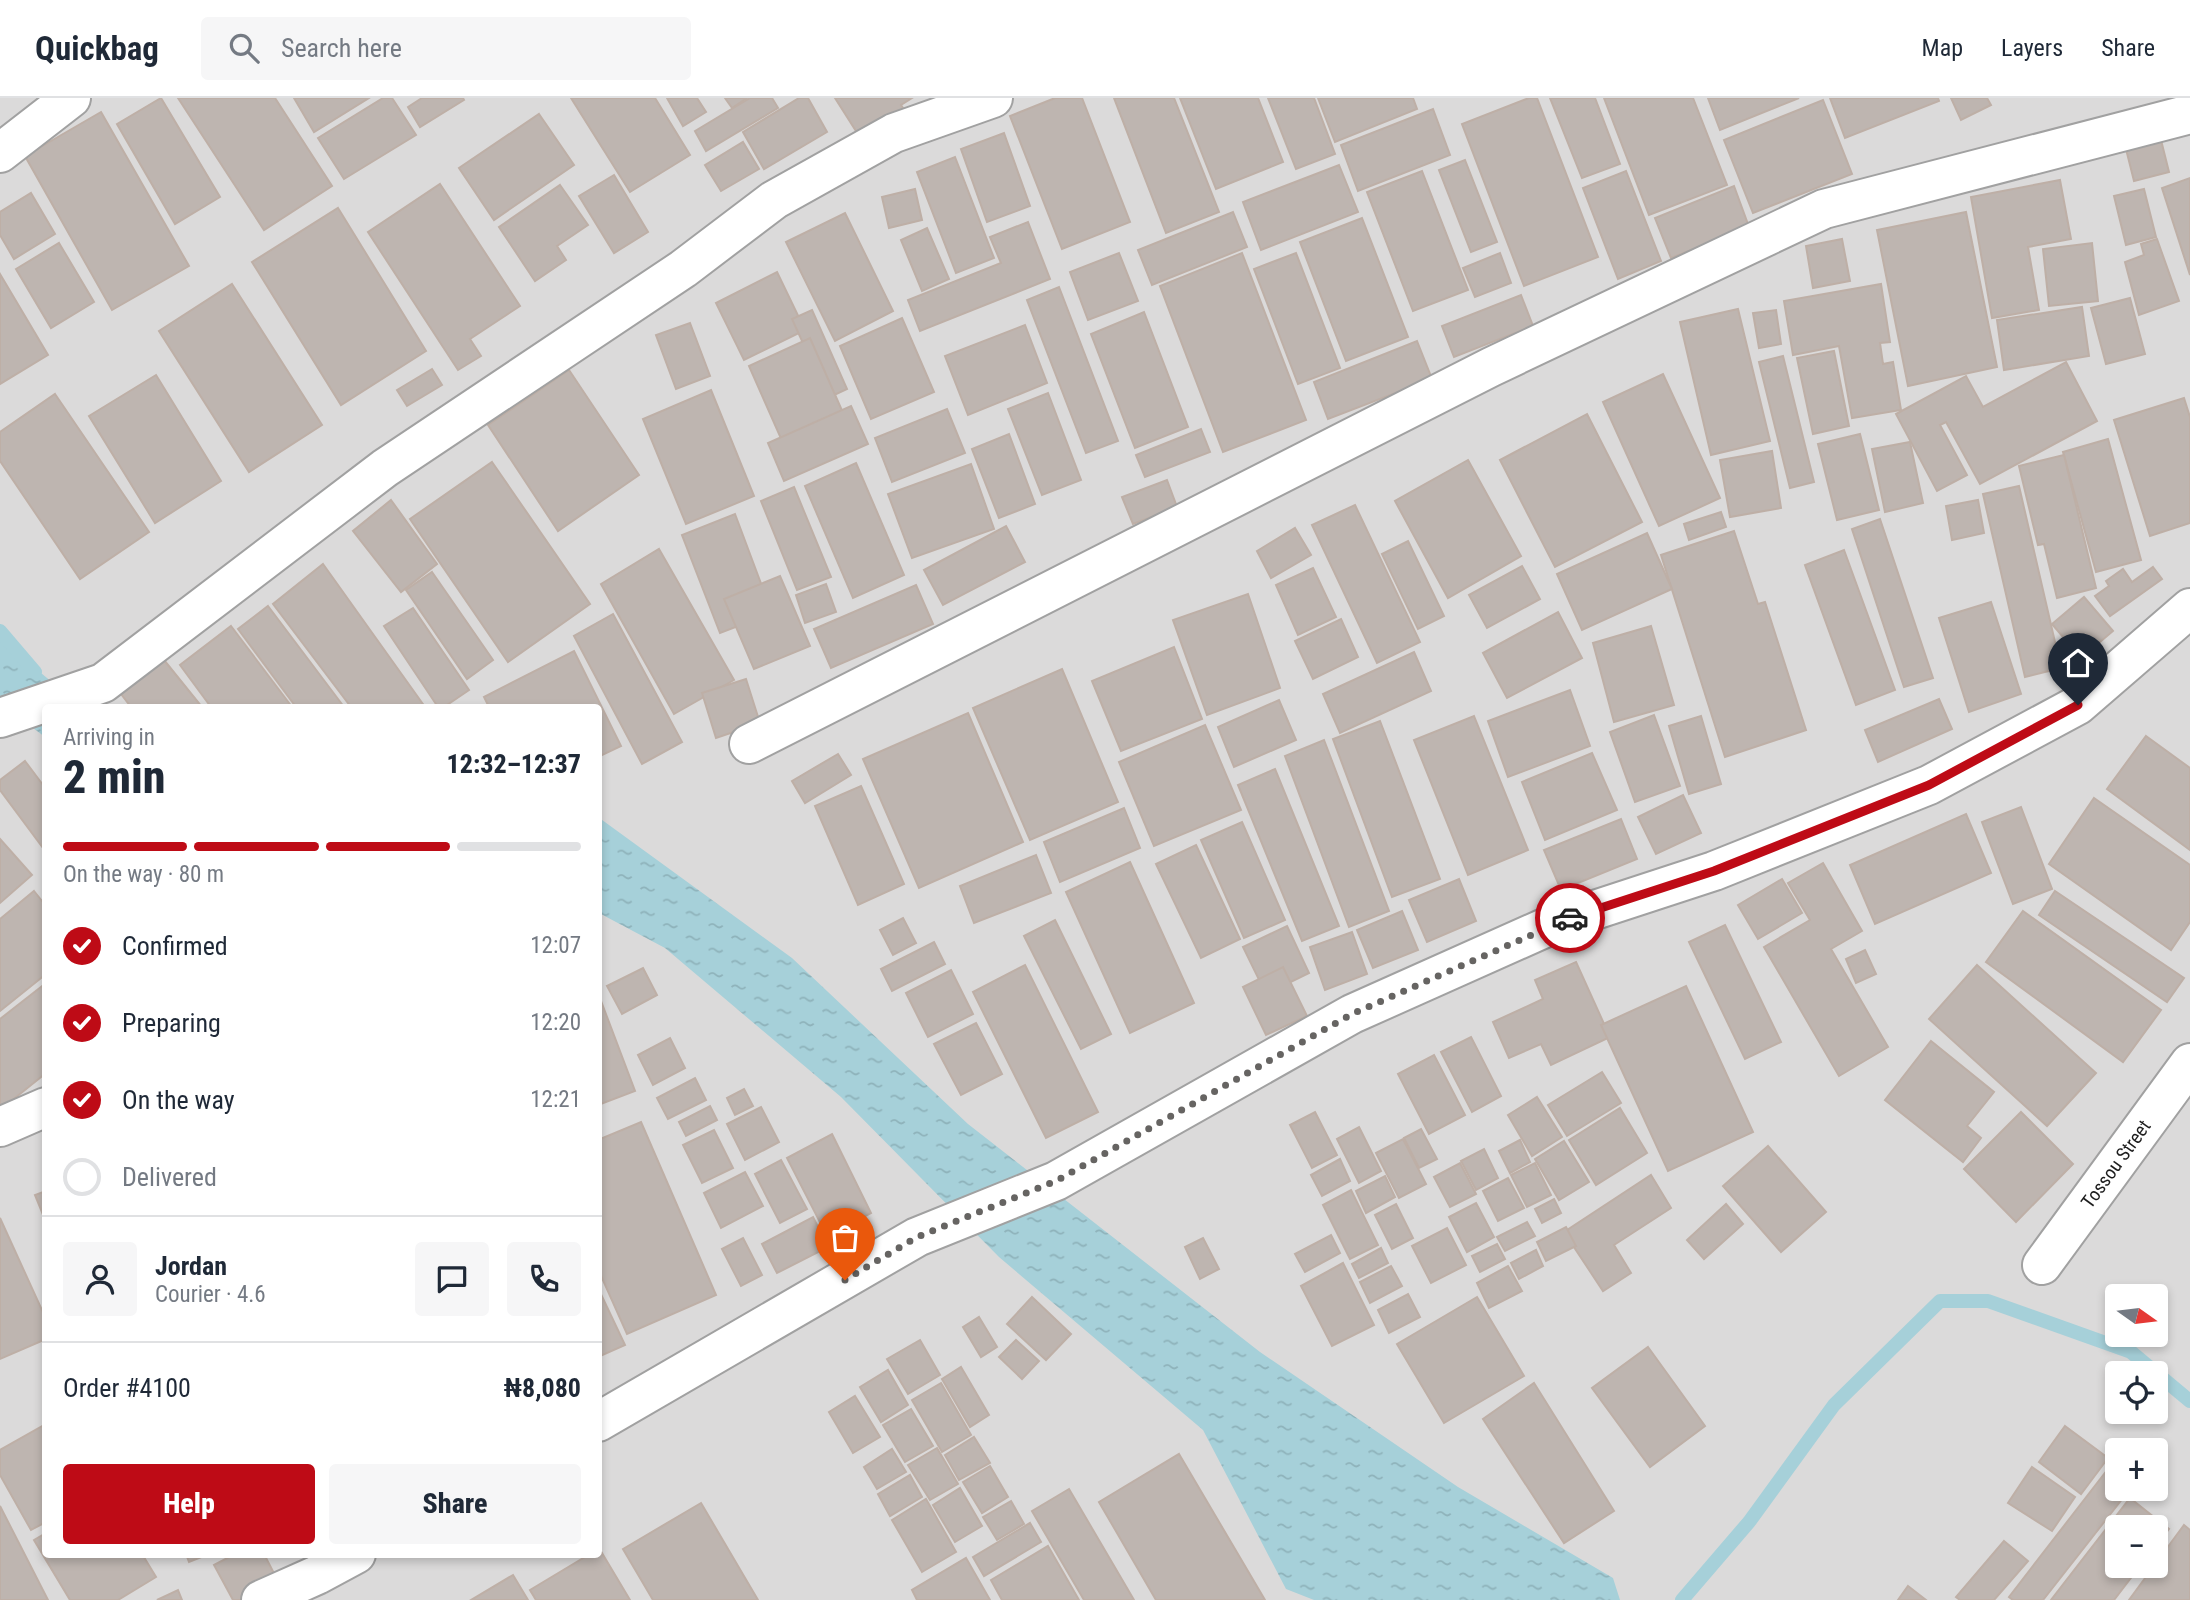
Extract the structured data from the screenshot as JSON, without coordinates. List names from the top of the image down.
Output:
{
  "streets": {
    "street": ["Tossou Street"]
  },
  "north": "right",
  "page": {
    "header": "Quickbag",
    "search": "Search here",
    "nav": ["Map", "Layers", "Share"],
    "heading": ["2 min", "Arriving in", "12:32–12:37"],
    "panel": [
      "Jordan",
      "Courier · 4.6",
      "Order #4100",
      "₦8,080"
    ],
    "bar": "On the way · 80 m",
    "list": [
      ["Confirmed", "12:07"],
      ["Preparing", "12:20"],
      ["On the way", "12:21"],
      "Delivered"
    ],
    "map_buttons": ["+", "−"],
    "buttons": ["Help", "Share"]
  }
}
